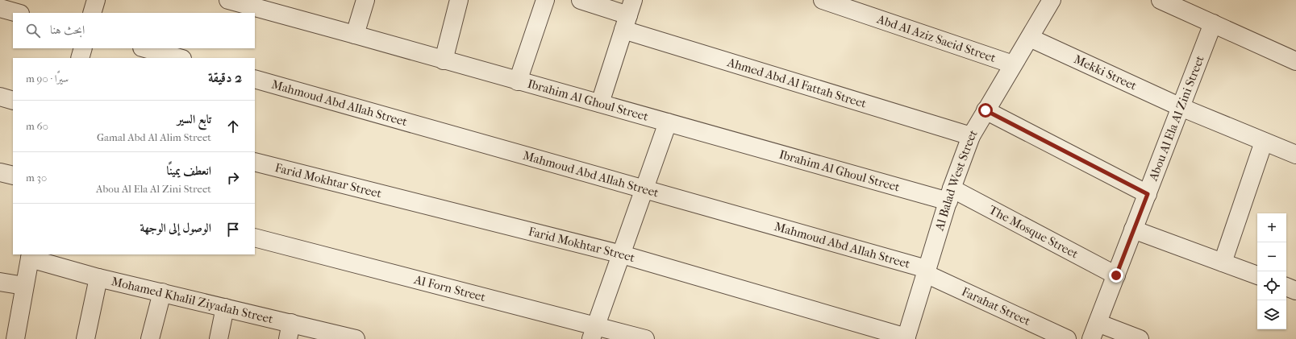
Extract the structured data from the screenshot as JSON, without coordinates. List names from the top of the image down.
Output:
{
  "streets": {
    "street": [
      "Abd Al Aziz Saeid Street",
      "Mekki Street",
      "Ahmed Abd Al Fattah Street",
      "Ibrahim Al Ghoul Street",
      "Mahmoud Abd Allah Street",
      "Abou Al Ela Al Zini Street",
      "Farid Mokhtar Street",
      "Al Balad West Street",
      "The Mosque Street",
      "Al Forn Street",
      "Mohamed Khalil Ziyadah Street",
      "Farahat Street"
    ]
  },
  "crossings": [
    ["Abd Al Aziz Saeid Street", "Al Balad West Street"],
    ["Mekki Street", "Abou Al Ela Al Zini Street"],
    ["Mekki Street", "Al Balad West Street"],
    ["Ahmed Abd Al Fattah Street", "Al Balad West Street"],
    ["Ibrahim Al Ghoul Street", "Al Balad West Street"],
    ["Ibrahim Al Ghoul Street", "The Mosque Street"],
    ["Mahmoud Abd Allah Street", "Al Balad West Street"],
    ["Mahmoud Abd Allah Street", "Farahat Street"],
    ["Abou Al Ela Al Zini Street", "The Mosque Street"],
    ["Farid Mokhtar Street", "Al Balad West Street"],
    ["Al Balad West Street", "The Mosque Street"],
    ["Al Balad West Street", "Farahat Street"]
  ],
  "page": {
    "search": "ابحث هنا",
    "heading": ["2 دقيقة", "سيرًا · 90 m"],
    "list": [
      ["تابع السير", "Gamal Abd Al Alim Street", "60 m"],
      ["انعطف يمينًا", "Abou Al Ela Al Zini Street", "30 m"],
      "الوصول إلى الوجهة"
    ],
    "map_buttons": ["+", "−"]
  }
}
